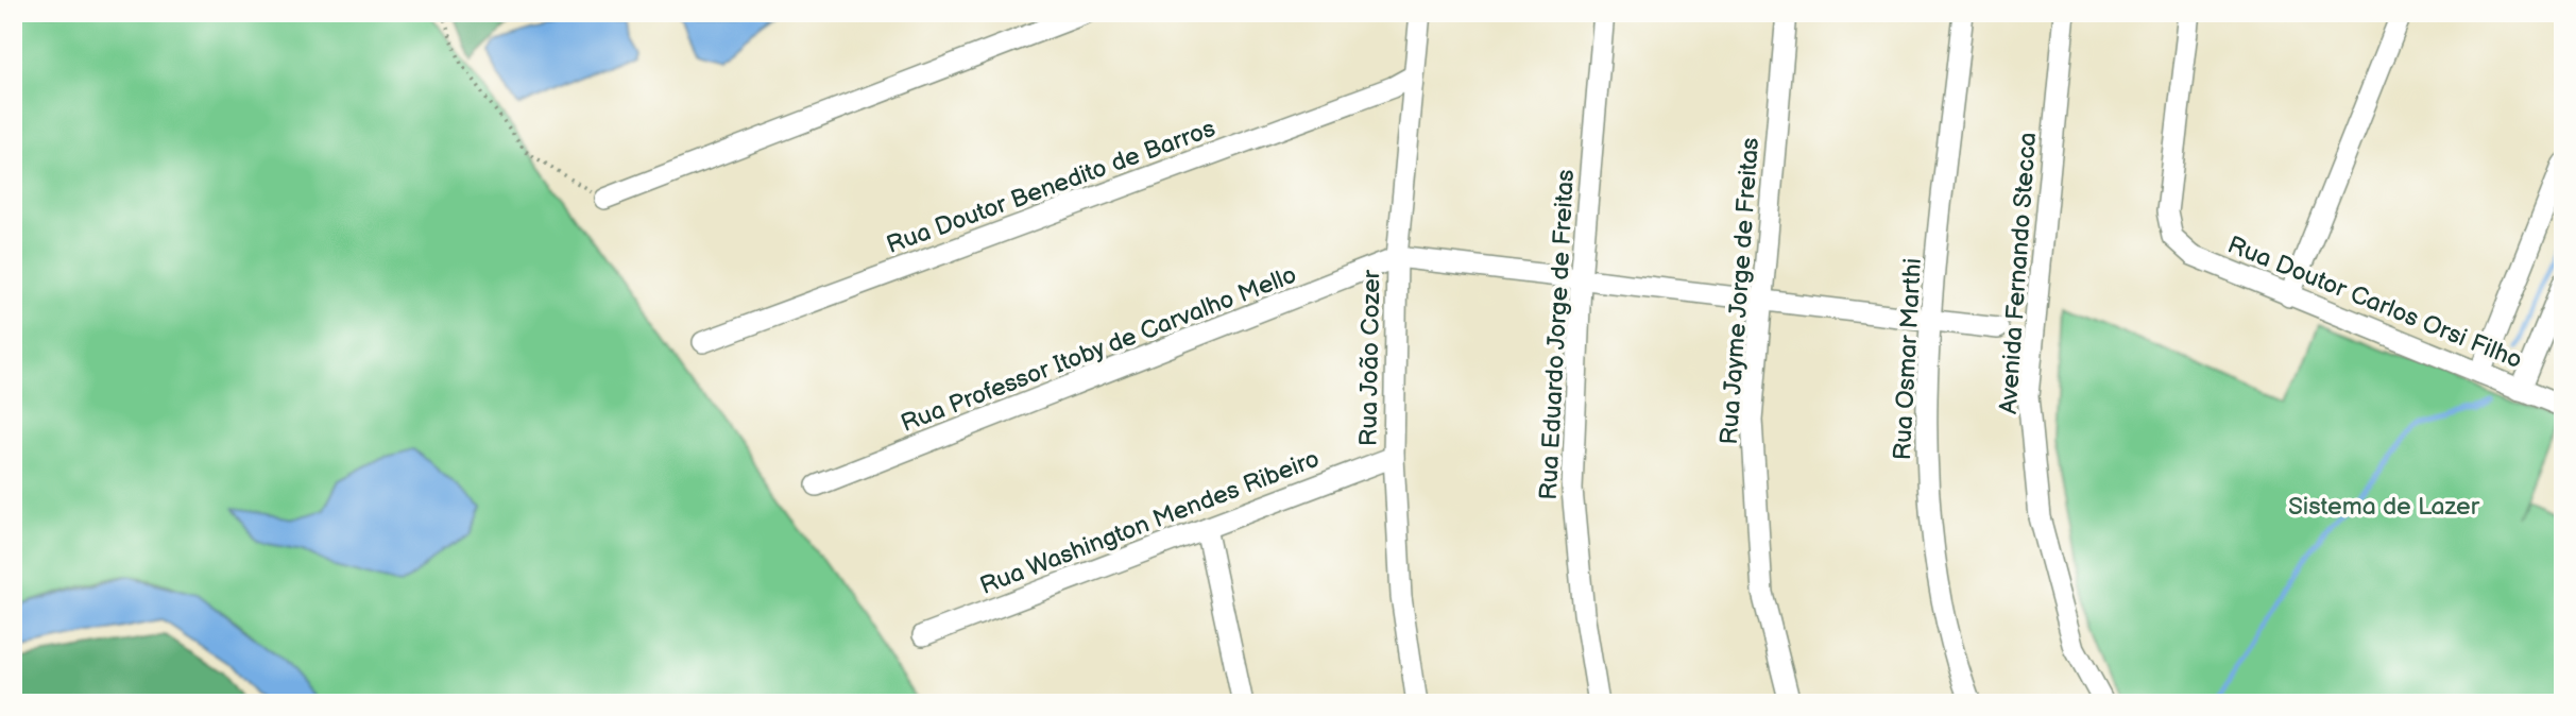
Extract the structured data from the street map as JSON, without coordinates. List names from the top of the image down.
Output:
{
  "streets": {
    "street": [
      "Rua Doutor Benedito de Barros",
      "Avenida Fernando Stecca",
      "Rua Jayme Jorge de Freitas",
      "Rua Doutor Carlos Orsi Filho",
      "Rua Eduardo Jorge de Freitas",
      "Rua Professor Itoby de Carvalho Mello",
      "Rua João Cozer",
      "Rua Osmar Marthi",
      "Rua Washington Mendes Ribeiro"
    ]
  },
  "crossings": [
    ["Rua Doutor Benedito de Barros", "Rua João Cozer"],
    ["Rua Professor Itoby de Carvalho Mello", "Rua João Cozer"],
    ["Rua João Cozer", "Rua Washington Mendes Ribeiro"]
  ],
  "parks": ["Sistema de Lazer"]
}
